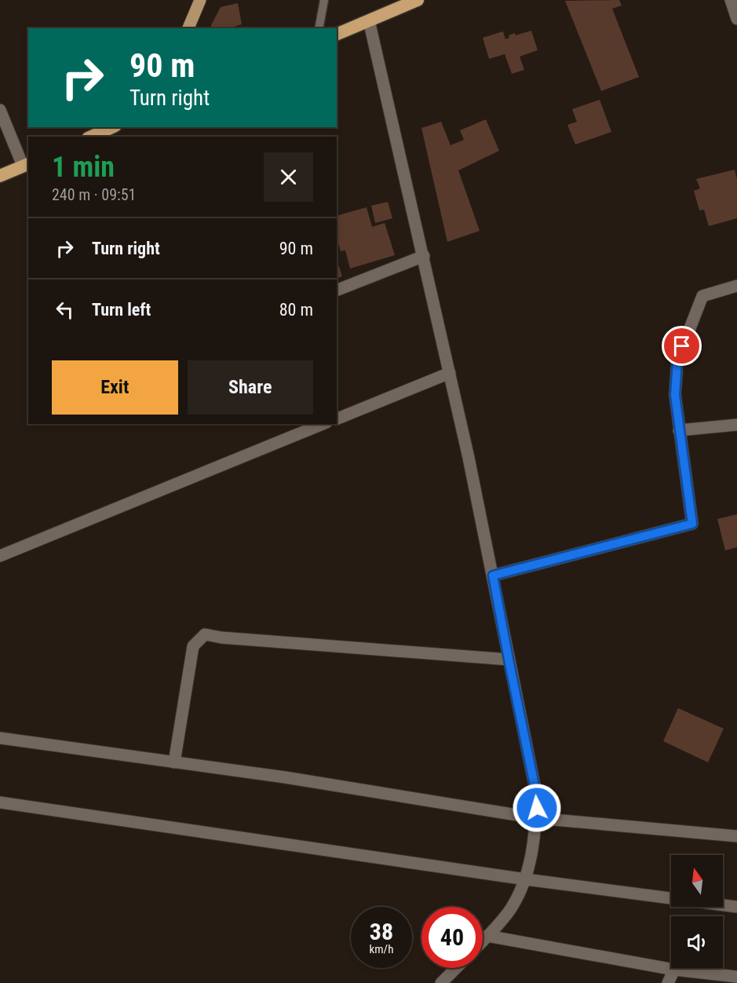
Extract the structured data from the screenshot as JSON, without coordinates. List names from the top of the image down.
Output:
{
  "north": "top",
  "page": {
    "turn": ["90 m", "Turn right"],
    "heading": ["1 min", "240 m · 09:51"],
    "list": [
      {
        "name": "Turn right",
        "value": "90 m"
      },
      {
        "name": "Turn left",
        "value": "80 m"
      }
    ],
    "buttons": ["Exit", "Share"],
    "speed": "38 km/h",
    "limit": "40"
  }
}
